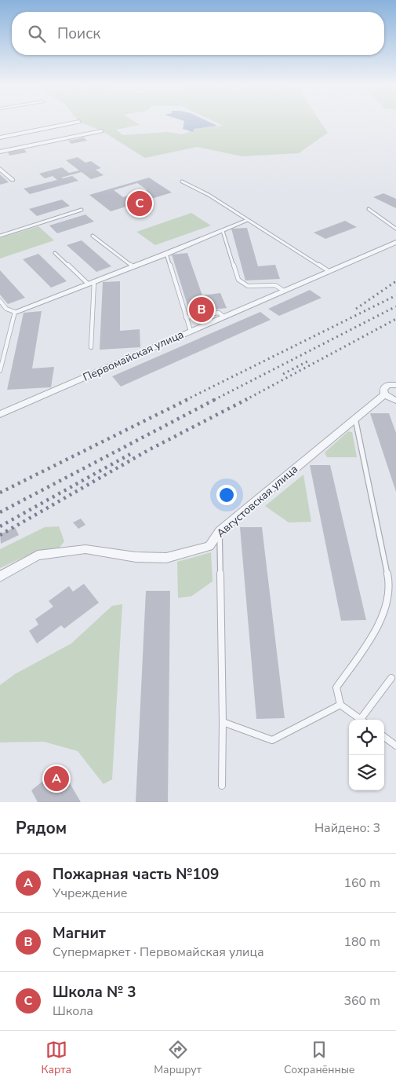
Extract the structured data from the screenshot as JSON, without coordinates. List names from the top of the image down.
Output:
{
  "streets": {
    "street": ["Первомайская улица", "Августовская улица"]
  },
  "page": {
    "search": "Поиск",
    "pins": ["C", "B", "A"],
    "heading": ["Рядом", "Найдено: 3"],
    "list": [
      {
        "mark": "A",
        "name": "Пожарная часть №109",
        "note": "Учреждение",
        "value": "160 m"
      },
      {
        "mark": "B",
        "name": "Магнит",
        "note": "Супермаркет · Первомайская улица",
        "value": "180 m"
      },
      {
        "mark": "C",
        "name": "Школа № 3",
        "note": "Школа",
        "value": "360 m"
      }
    ],
    "nav": ["Карта", "Маршрут", "Сохранённые"]
  }
}
